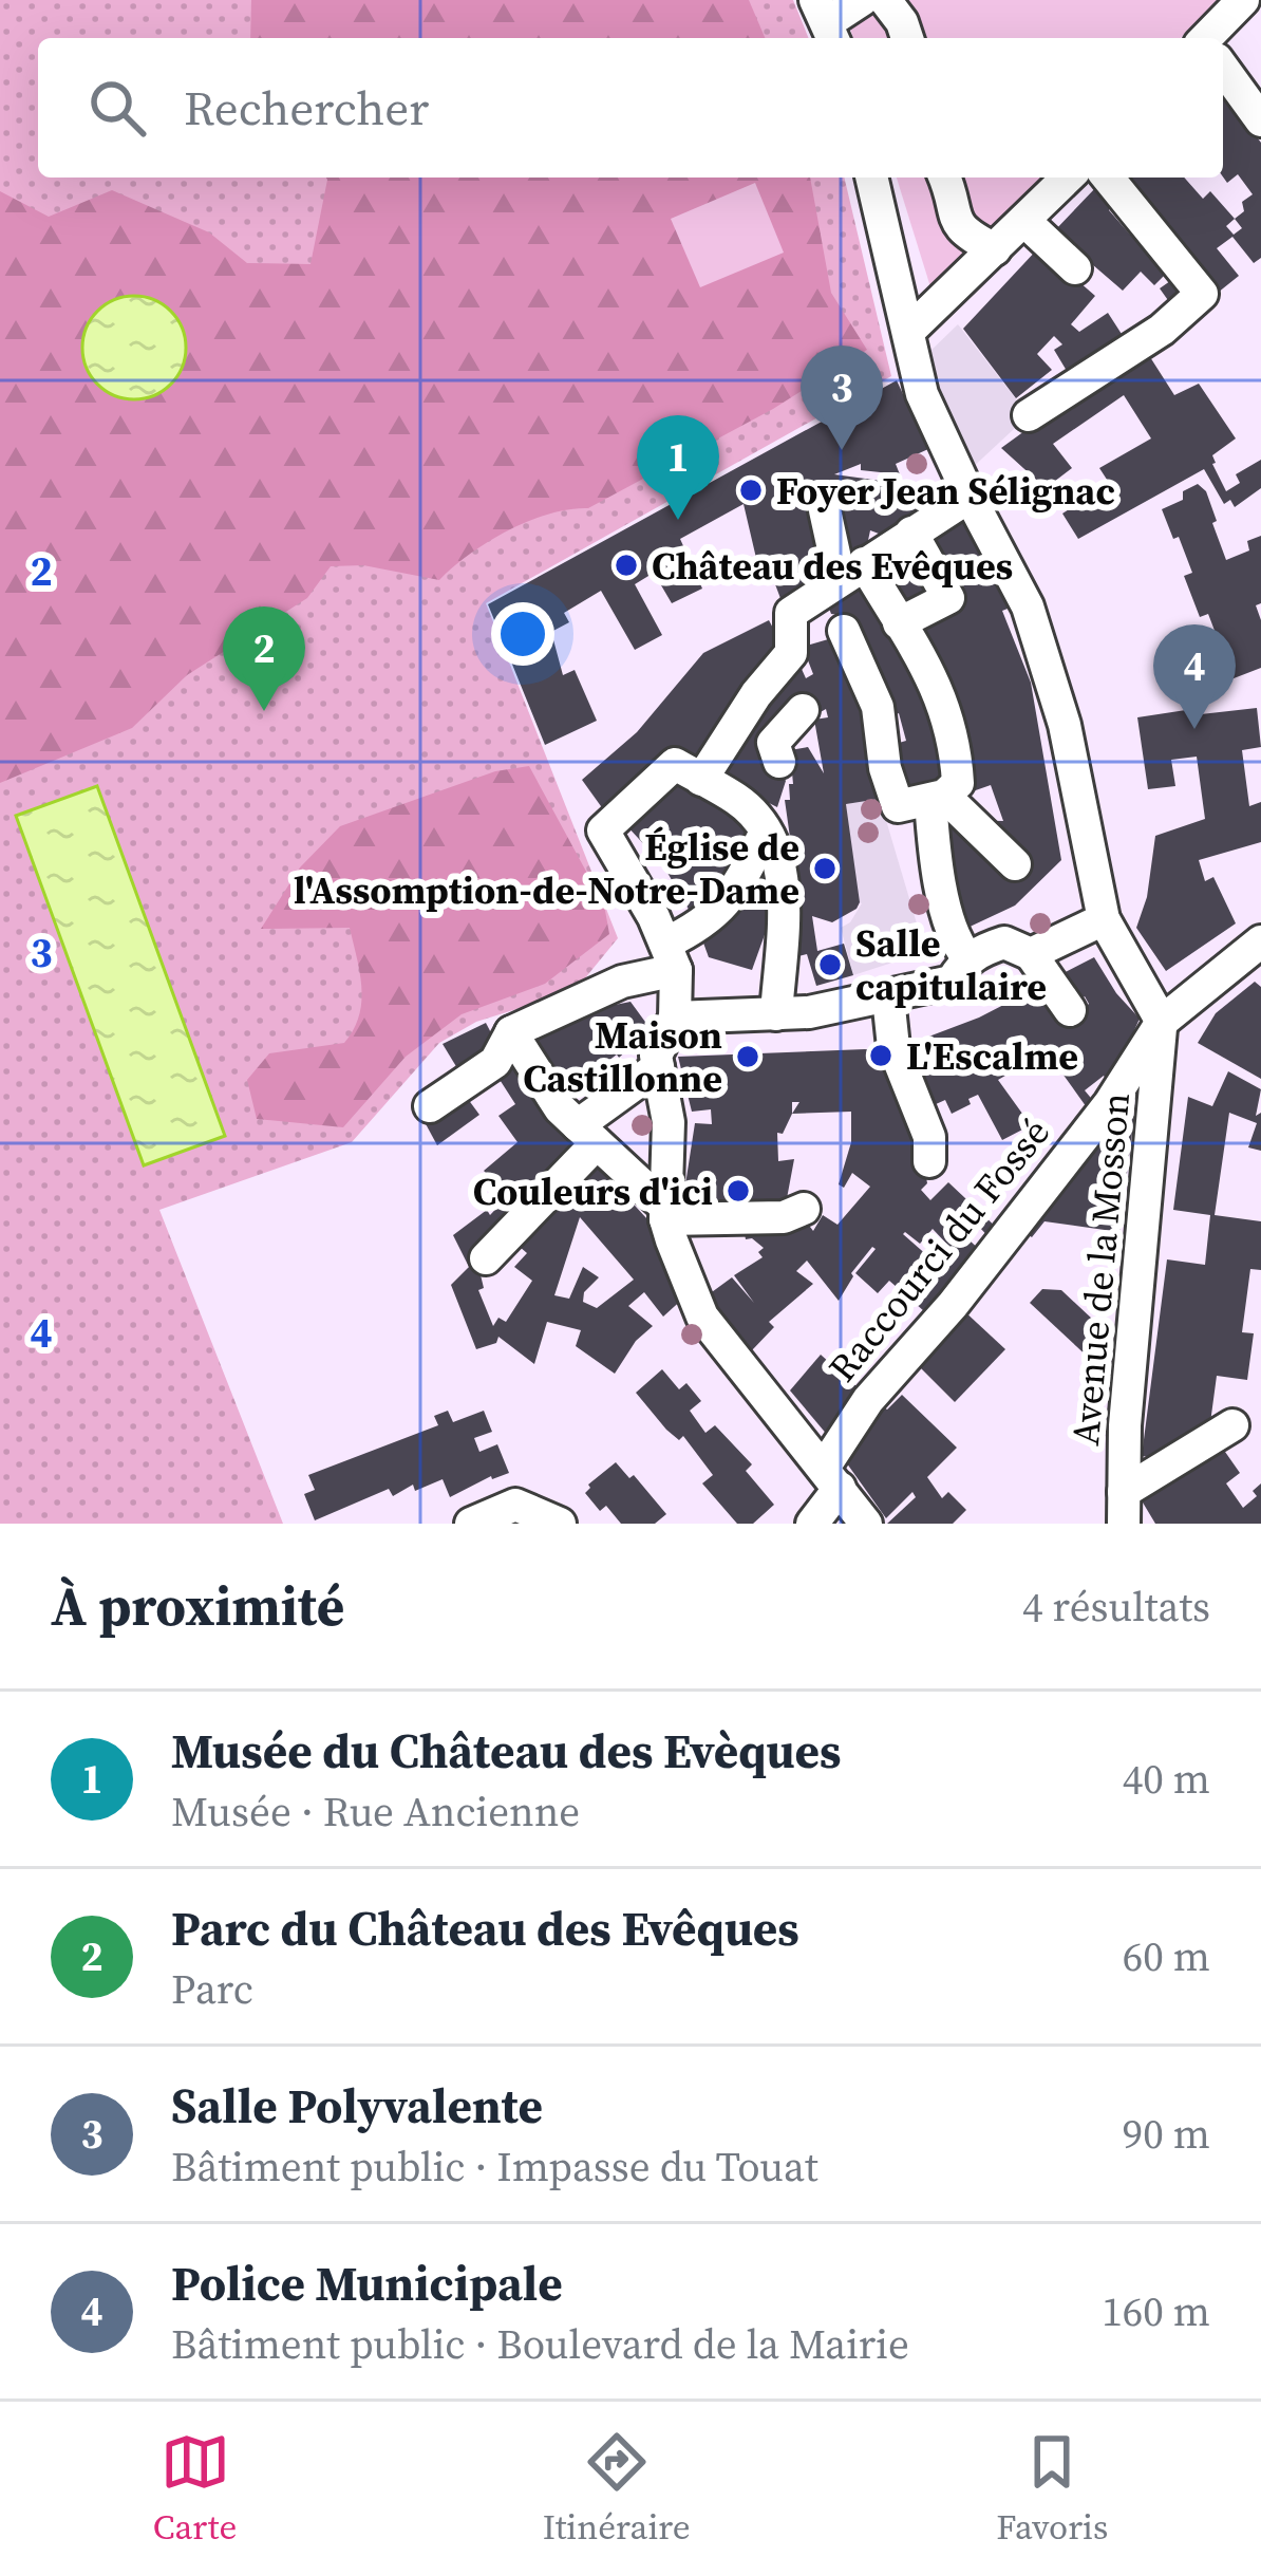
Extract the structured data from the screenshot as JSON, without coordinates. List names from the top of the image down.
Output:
{
  "streets": {
    "street": ["Raccourci du Fossé", "Avenue de la Mosson"]
  },
  "crossings": [
    ["Raccourci du Fossé", "Avenue de la Mosson"]
  ],
  "places": [
    "Foyer Jean Sélignac",
    "Château des Evêques",
    "Église de l'Assomption-de-Notre-Dame",
    "Salle capitulaire",
    "L'Escalme",
    "Maison Castillonne",
    "Couleurs d'ici"
  ],
  "page": {
    "search": "Rechercher",
    "pins": [
      "3",
      "1",
      "2",
      "4"
    ],
    "heading": ["À proximité", "4 résultats"],
    "list": [
      {
        "mark": "1",
        "name": "Musée du Château des Evèques",
        "note": "Musée · Rue Ancienne",
        "value": "40 m"
      },
      {
        "mark": "2",
        "name": "Parc du Château des Evêques",
        "note": "Parc",
        "value": "60 m"
      },
      {
        "mark": "3",
        "name": "Salle Polyvalente",
        "note": "Bâtiment public · Impasse du Touat",
        "value": "90 m"
      },
      {
        "mark": "4",
        "name": "Police Municipale",
        "note": "Bâtiment public · Boulevard de la Mairie",
        "value": "160 m"
      }
    ],
    "nav": ["Carte", "Itinéraire", "Favoris"]
  },
  "grid": {
    "rows": ["2", "3", "4"]
  }
}
